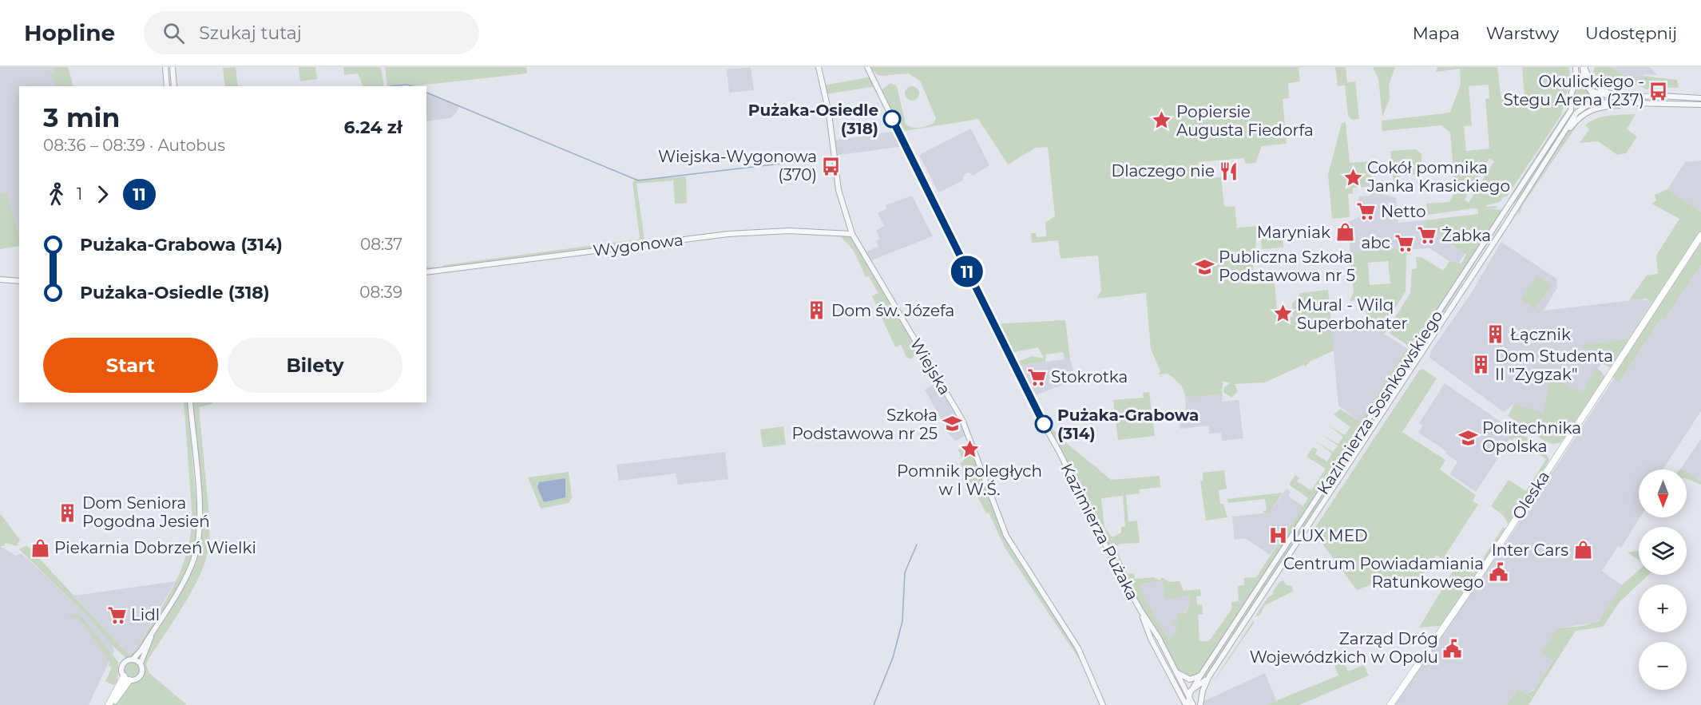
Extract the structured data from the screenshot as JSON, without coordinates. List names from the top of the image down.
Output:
{
  "streets": {
    "main road": ["Oleska"],
    "street": [
      "Wygonowa",
      "Wiejska",
      "Kazimierza Sosnkowskiego",
      "Kazimierza Pużaka"
    ]
  },
  "crossings": [
    ["Wygonowa", "Wiejska"],
    ["Kazimierza Sosnkowskiego", "Kazimierza Pużaka"]
  ],
  "places": {
    "bus stop": ["Okulickiego - Stegu Arena (237)", "Wiejska-Wygonowa (370)"],
    "other": ["Pużaka-Osiedle (318)", "Pużaka-Grabowa (314)"],
    "place": [
      "Popiersie Augusta Fiedorfa",
      "Cokół pomnika Janka Krasickiego",
      "Mural - Wilq Superbohater",
      "Pomnik poległych w I W.Ś."
    ],
    "restaurant": ["Dlaczego nie"],
    "supermarket": [
      "Netto",
      "Żabka",
      "abc",
      "Stokrotka",
      "Lidl"
    ],
    "shop": ["Maryniak", "Piekarnia Dobrzeń Wielki", "Inter Cars"],
    "school or university": ["Publiczna Szkoła Podstawowa nr 5", "Szkoła Podstawowa nr 25", "Politechnika Opolska"],
    "building": [
      "Dom św. Józefa",
      "Łącznik",
      "Dom Studenta II \"Zygzak\"",
      "Dom Seniora Pogodna Jesień"
    ],
    "hospital": ["LUX MED"],
    "public building": ["Centrum Powiadamiania Ratunkowego", "Zarząd Dróg Wojewódzkich w Opolu"]
  },
  "lines": ["bus line 11"],
  "north": "bottom",
  "page": {
    "header": "Hopline",
    "search": "Szukaj tutaj",
    "nav": ["Mapa", "Warstwy", "Udostępnij"],
    "on_map": "11",
    "heading": ["3 min", "08:36 – 08:39 · Autobus", "6.24 zł"],
    "legs": ["1", "11"],
    "list": [
      {
        "name": "Pużaka-Grabowa (314)",
        "value": "08:37"
      },
      {
        "name": "Pużaka-Osiedle (318)",
        "value": "08:39"
      }
    ],
    "buttons": ["Start", "Bilety"],
    "map_buttons": ["+", "−"]
  }
}
